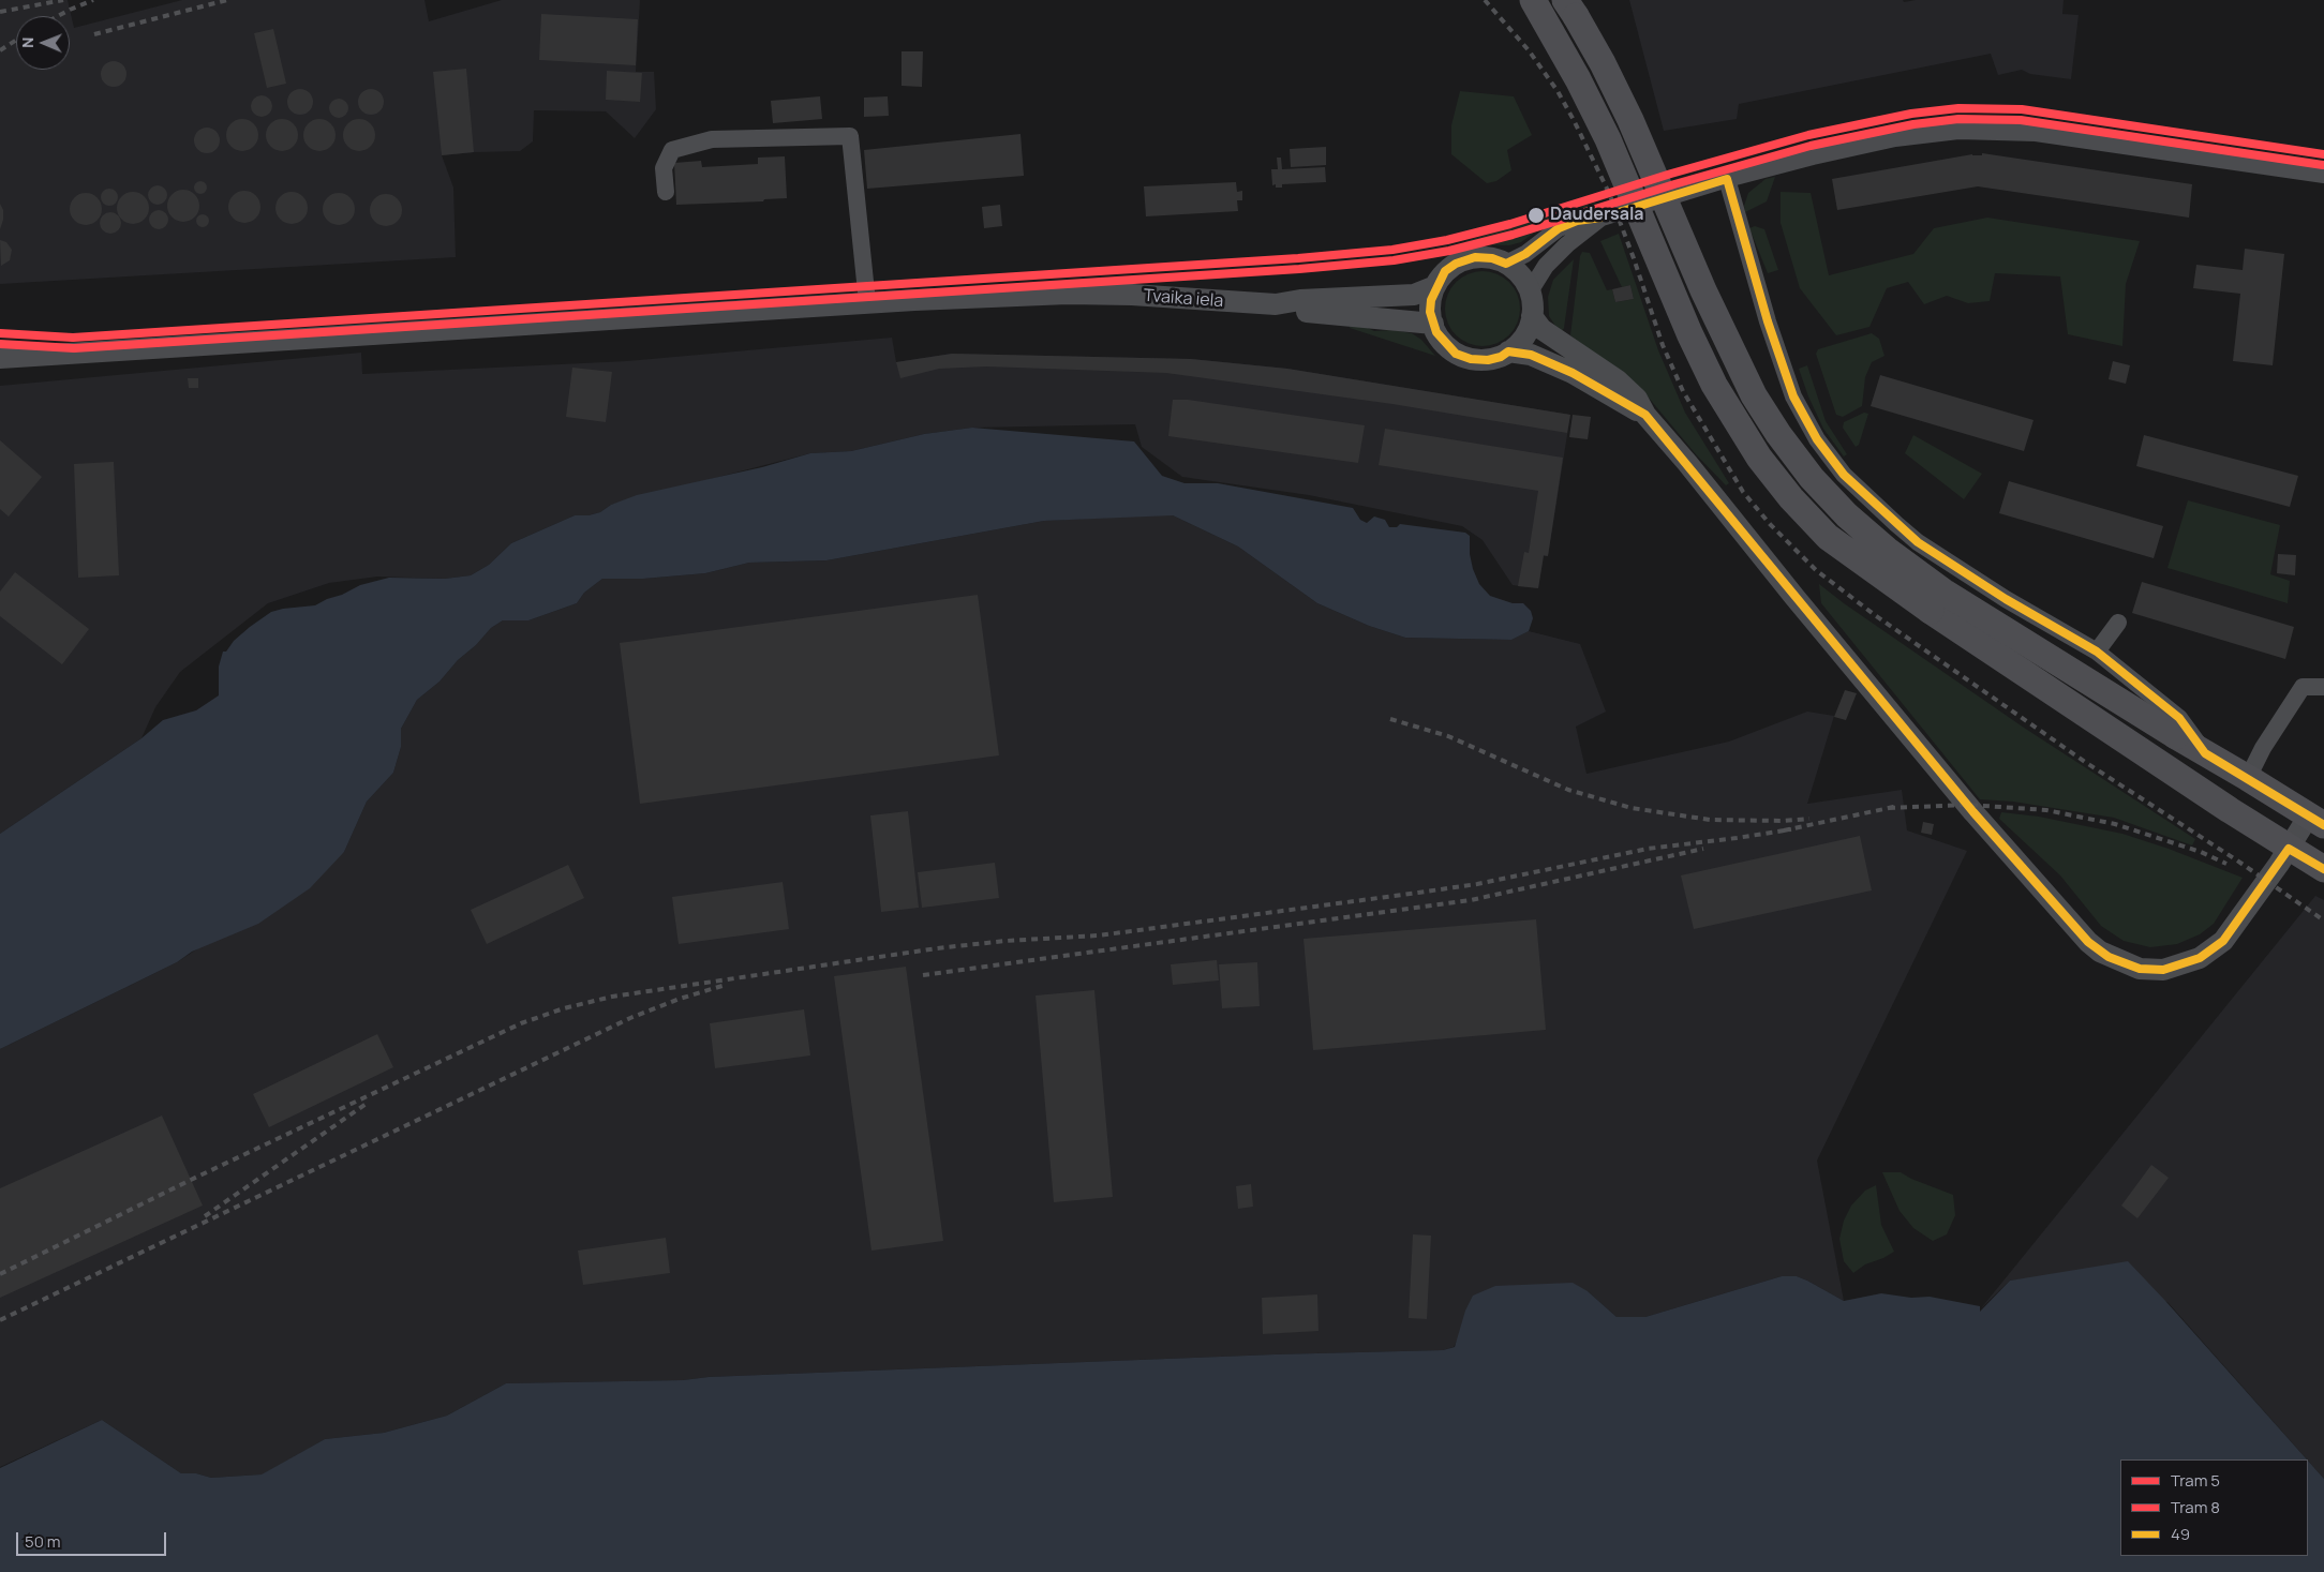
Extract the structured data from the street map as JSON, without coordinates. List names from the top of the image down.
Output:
{
  "streets": {
    "street": ["Tvaika iela"]
  },
  "places": ["Daudersala"],
  "lines": ["tram line 5", "tram line 8", "transit line 49"],
  "legend": ["Tram 5", "Tram 8", "49"],
  "scale_bar": "50 m",
  "north": "left"
}
